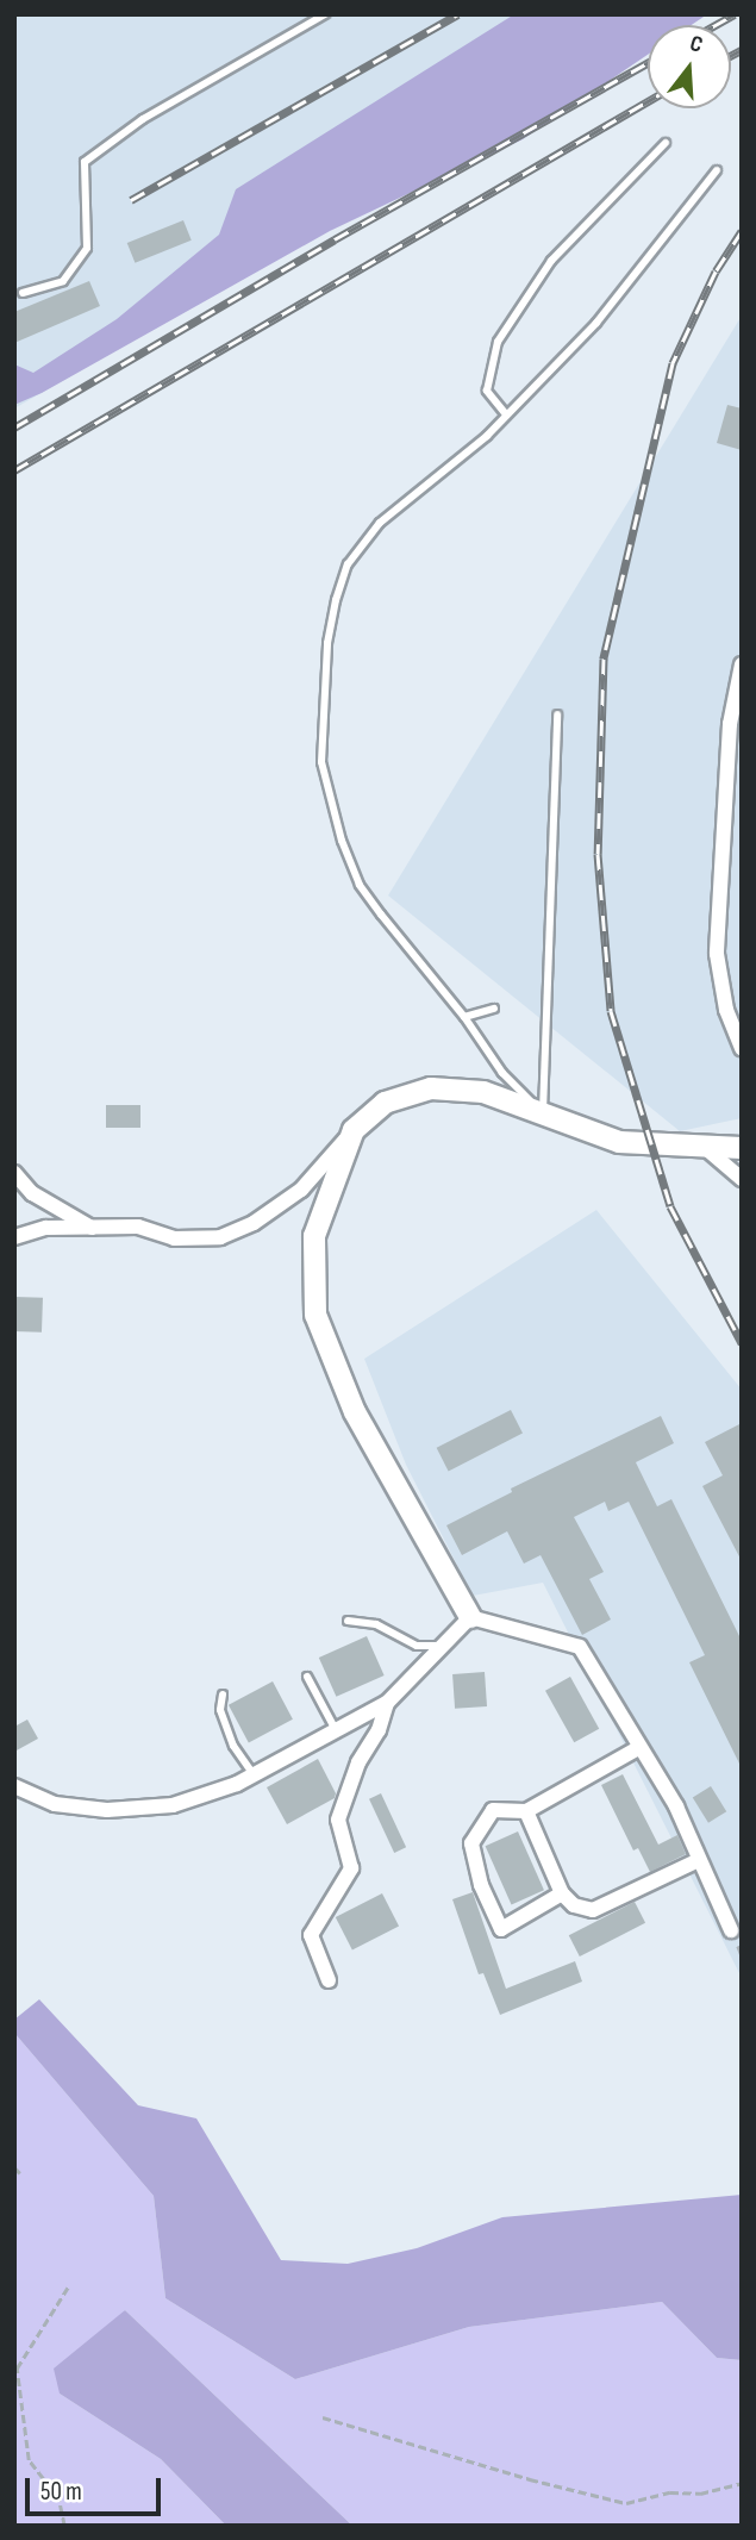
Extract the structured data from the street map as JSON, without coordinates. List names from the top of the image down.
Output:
{
  "scale_bar": "50 m",
  "north": "top"
}
